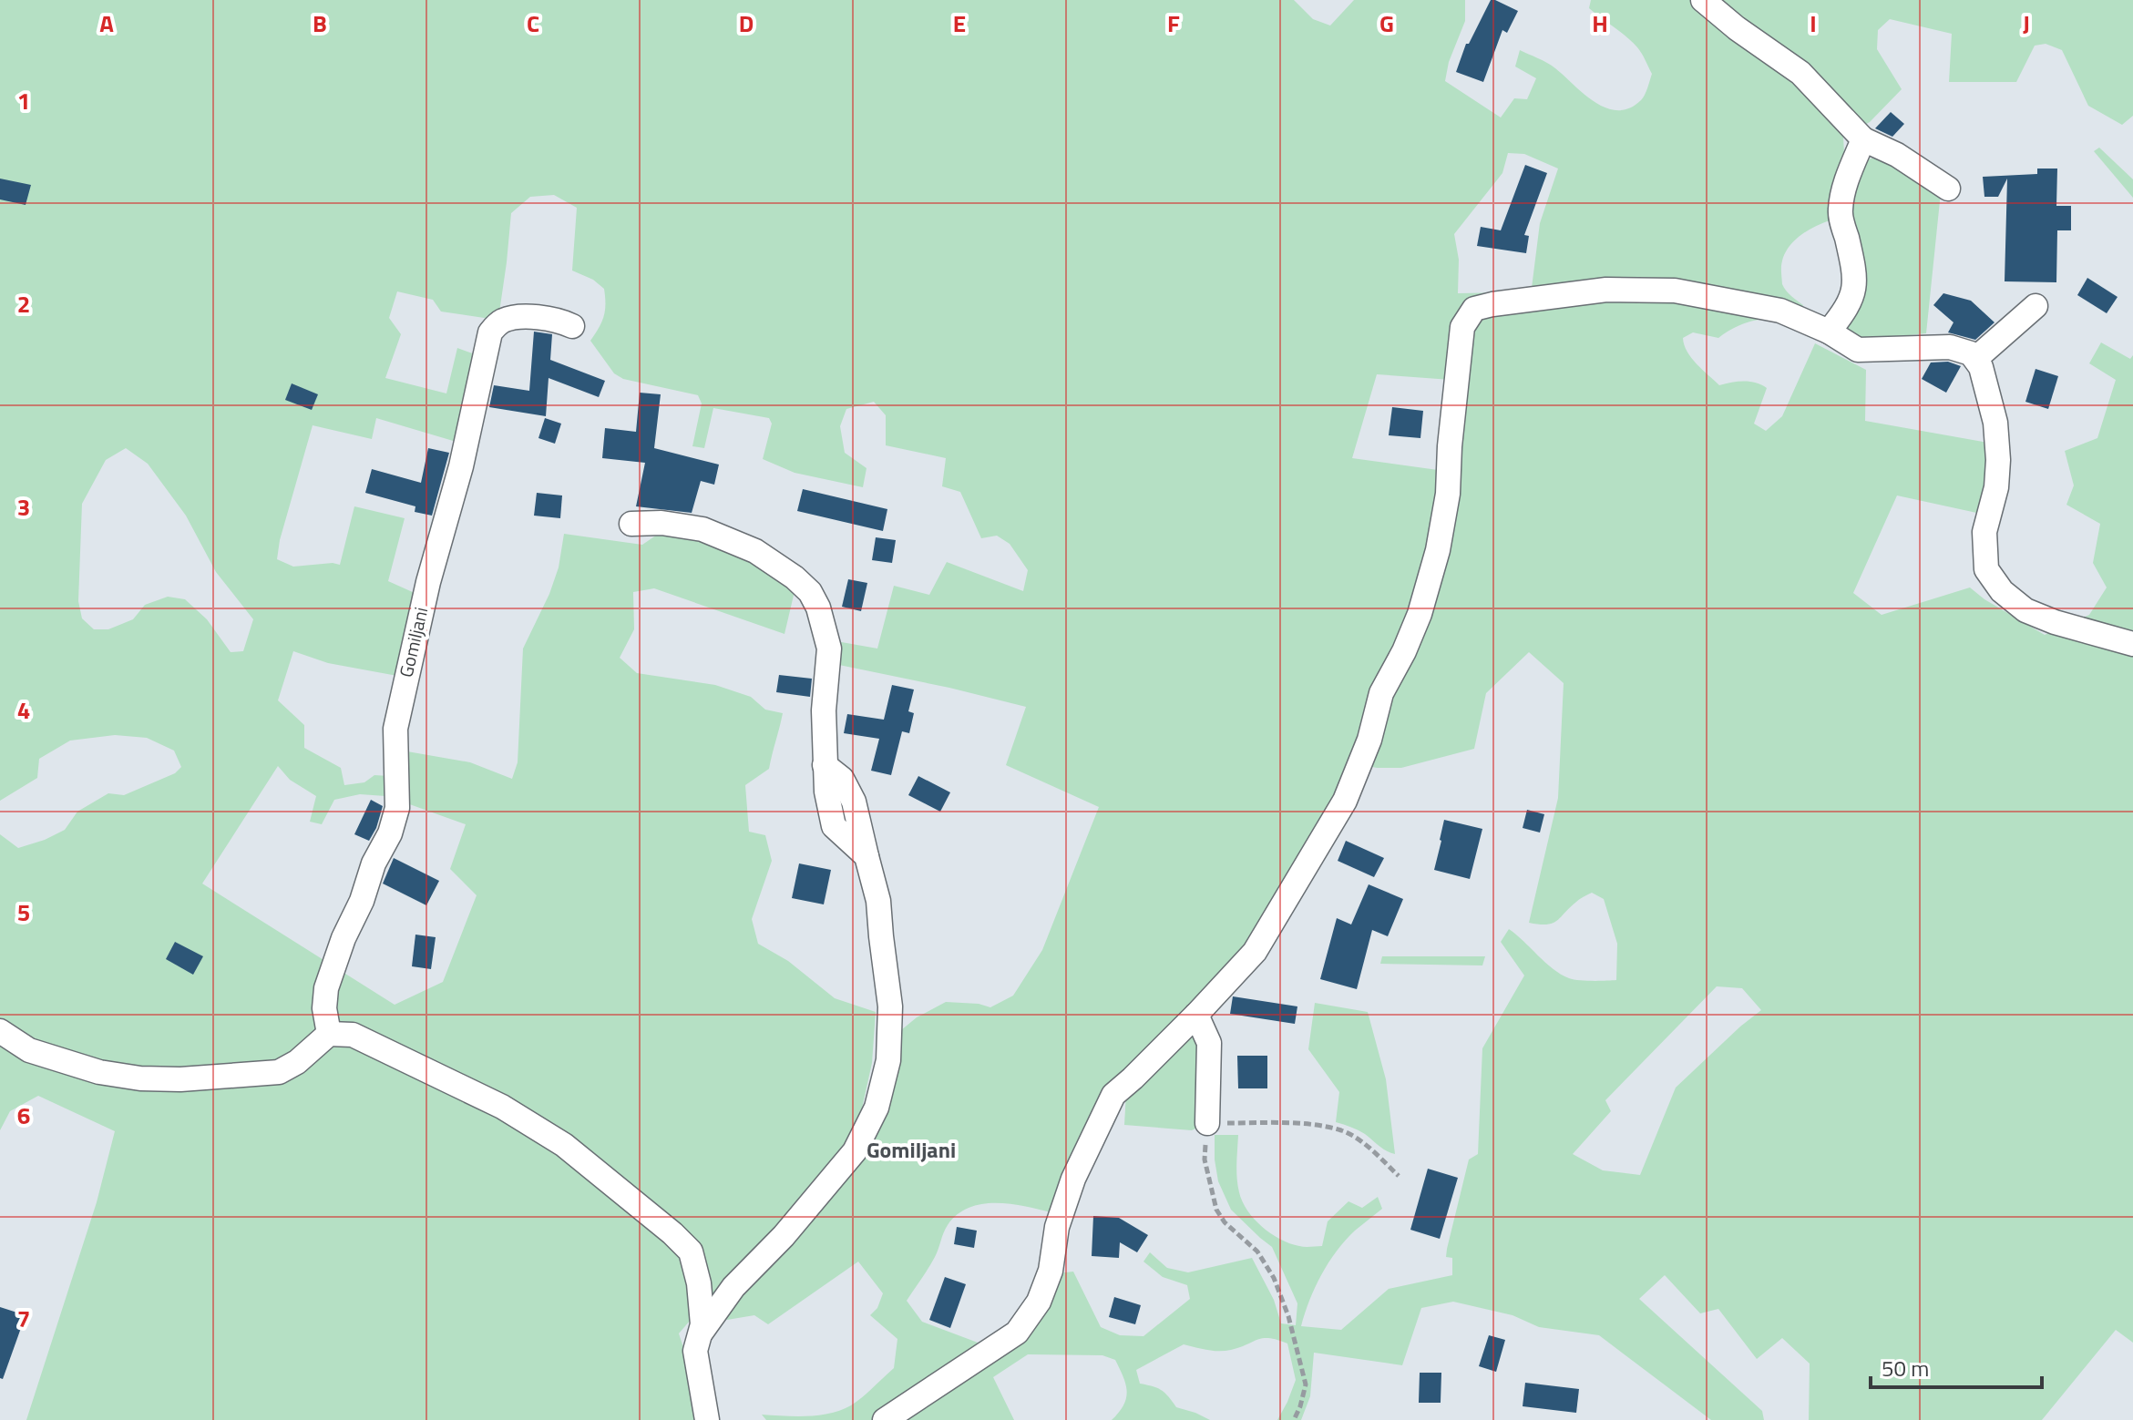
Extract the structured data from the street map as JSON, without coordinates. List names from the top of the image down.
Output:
{
  "streets": {
    "street": ["Gomiljani"]
  },
  "districts": ["Gomiljani"],
  "scale_bar": "50 m",
  "grid": {
    "columns": [
      "A",
      "B",
      "C",
      "D",
      "E",
      "F",
      "G",
      "H",
      "I",
      "J"
    ],
    "rows": [
      "1",
      "2",
      "3",
      "4",
      "5",
      "6",
      "7"
    ]
  }
}
